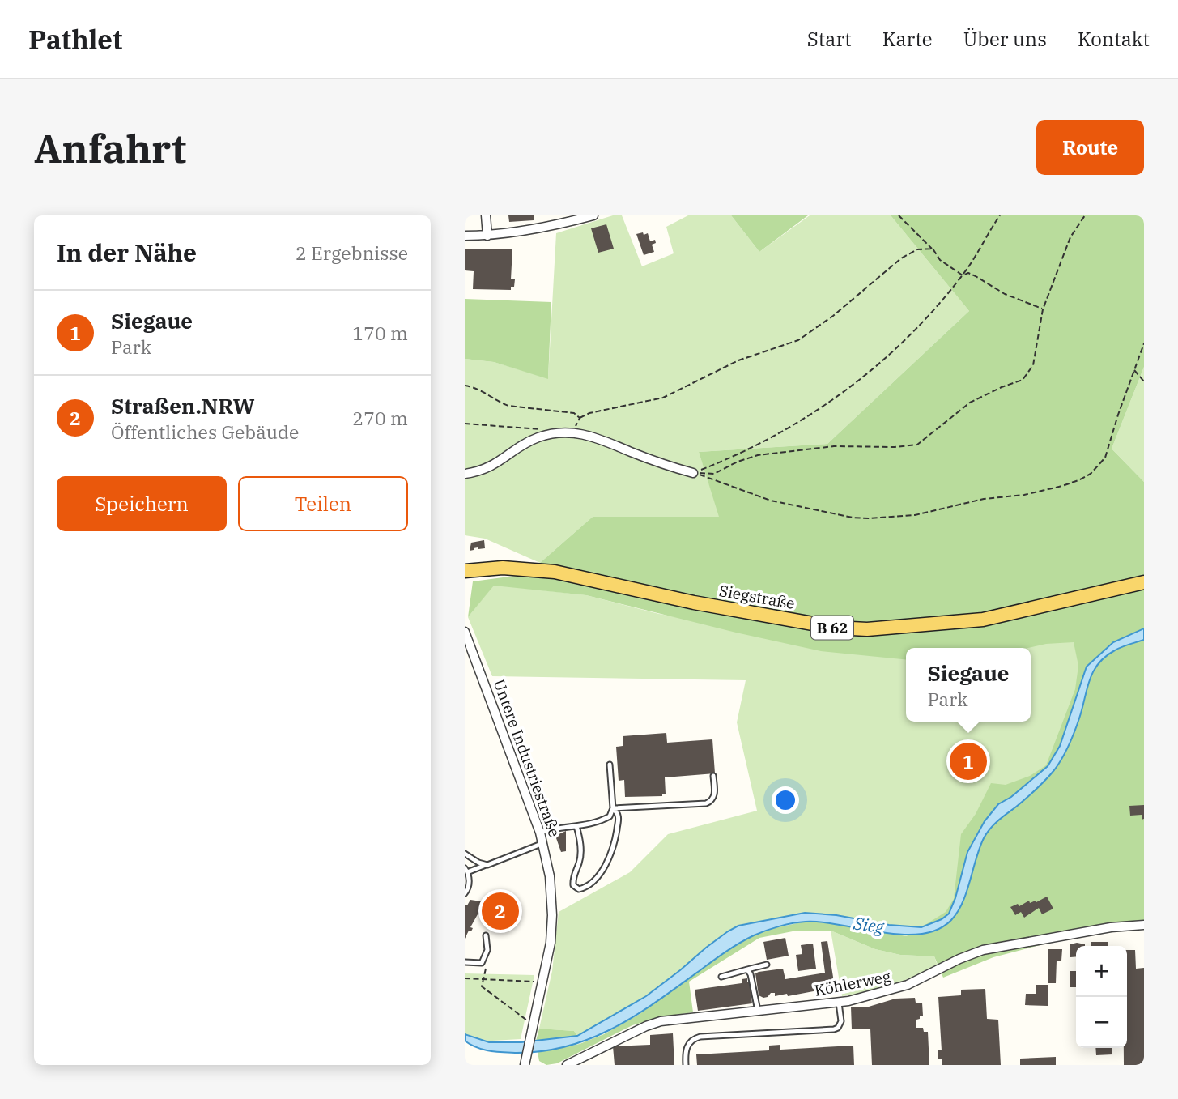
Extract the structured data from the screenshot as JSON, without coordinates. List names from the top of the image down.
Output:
{
  "streets": {
    "main road": ["Siegstraße", "B 62"],
    "street": ["Untere Industriestraße", "Köhlerweg"]
  },
  "water": ["Sieg"],
  "page": {
    "header": "Pathlet",
    "nav": [
      "Start",
      "Karte",
      "Über uns",
      "Kontakt"
    ],
    "buttons": [
      "Route",
      ["Speichern", "Teilen"]
    ],
    "title": "Anfahrt",
    "heading": ["In der Nähe", "2 Ergebnisse"],
    "list": [
      {
        "mark": "1",
        "name": "Siegaue",
        "note": "Park",
        "value": "170 m"
      },
      {
        "mark": "2",
        "name": "Straßen.NRW",
        "note": "Öffentliches Gebäude",
        "value": "270 m"
      }
    ],
    "popup": ["Siegaue", "Park"],
    "pins": ["1", "2"],
    "map_buttons": ["+", "−"]
  }
}
